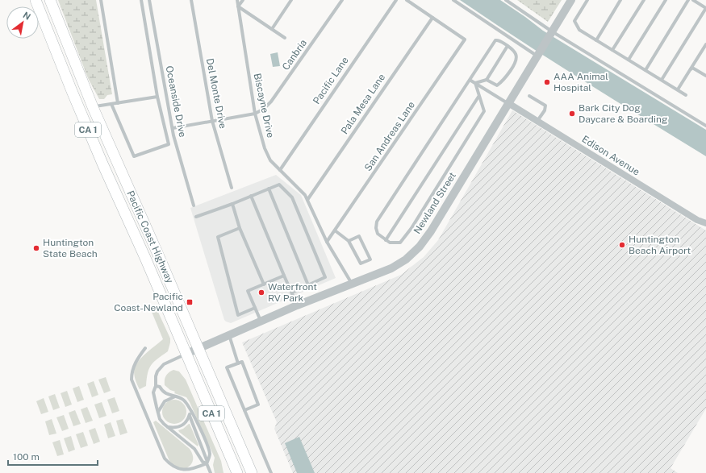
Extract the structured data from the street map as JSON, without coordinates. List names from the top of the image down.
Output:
{
  "streets": {
    "highway": ["CA 1", "Pacific Coast Highway"],
    "street": ["Edison Avenue", "Newland Street"],
    "lane": [
      "Canbria",
      "Pacific Lane",
      "Del Monte Drive",
      "Oceanside Drive",
      "Pala Mesa Lane",
      "Biscayne Drive",
      "San Andreas Lane"
    ]
  },
  "crossings": [
    ["Canbria", "Biscayne Drive"],
    ["Pacific Lane", "Biscayne Drive"],
    ["Pala Mesa Lane", "Biscayne Drive"],
    ["Pala Mesa Lane", "San Andreas Lane"],
    ["Biscayne Drive", "San Andreas Lane"],
    ["Biscayne Drive", "Newland Street"],
    ["Edison Avenue", "Newland Street"],
    ["Newland Street", "Pacific Coast Highway"]
  ],
  "places": {
    "other": [
      "AAA Animal Hospital",
      "Bark City Dog Daycare & Boarding",
      "Huntington Beach Airport",
      "Huntington State Beach",
      "Waterfront RV Park"
    ],
    "transit": ["Pacific Coast-Newland"]
  },
  "scale_bar": "100 m",
  "north": "top right"
}
